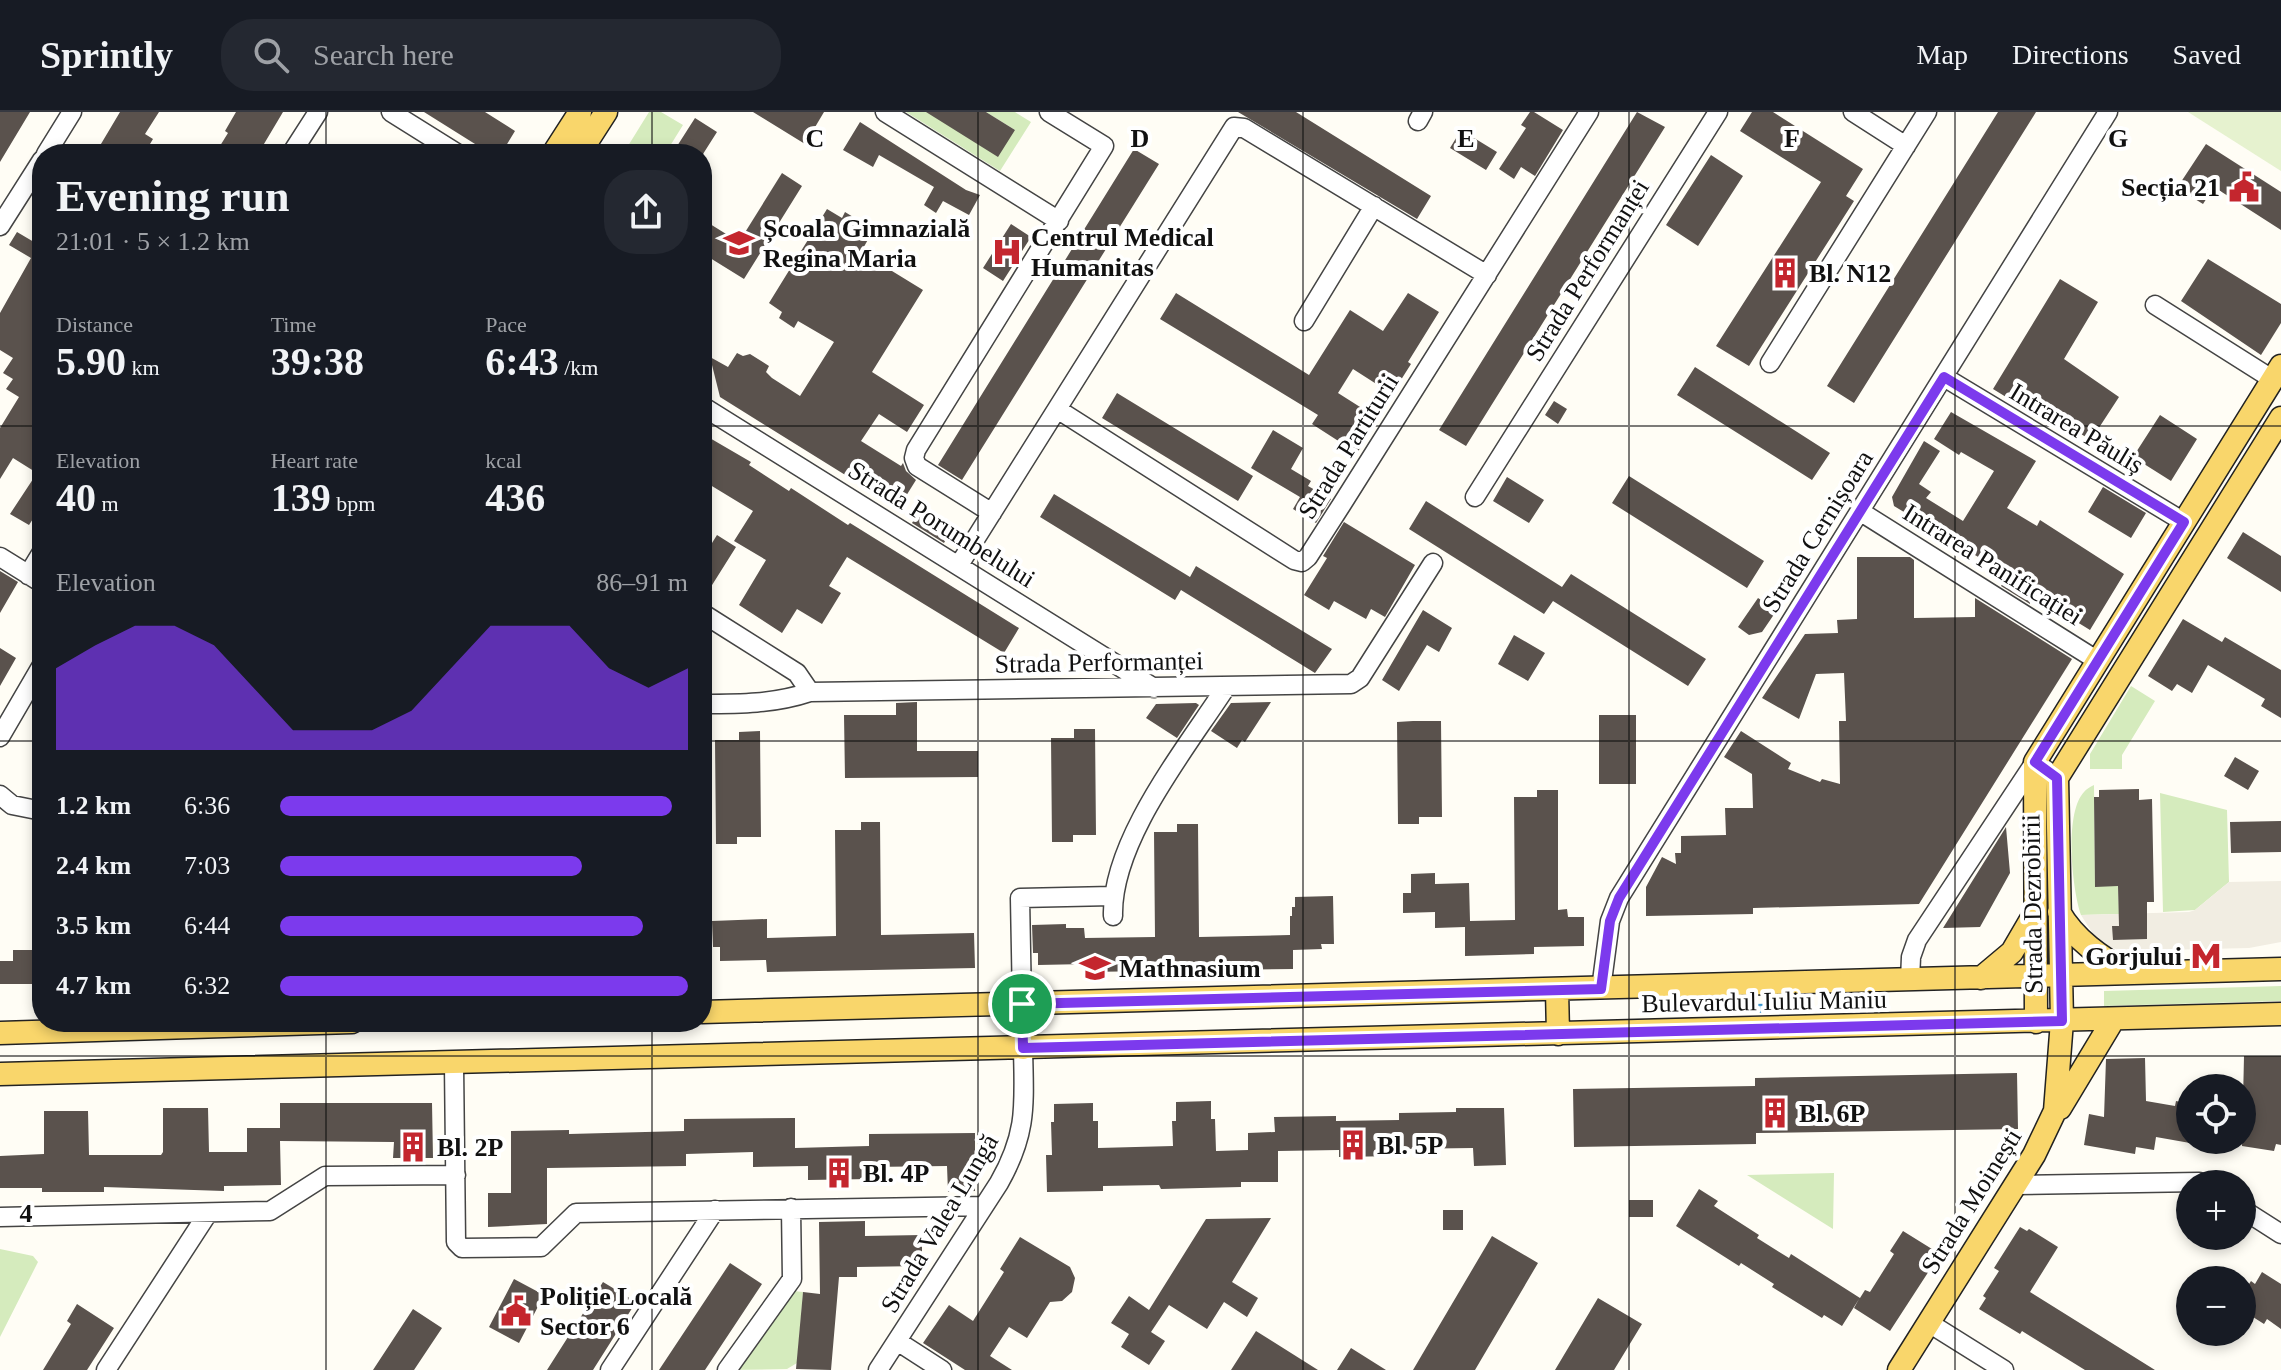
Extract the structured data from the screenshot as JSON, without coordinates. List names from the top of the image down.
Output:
{
  "streets": {
    "main road": ["Strada Dezrobirii", "Bulevardul Iuliu Maniu", "Strada Moinești"],
    "street": [
      "Strada Performanței",
      "Intrarea Păuliș",
      "Strada Partiturii",
      "Strada Porumbelului",
      "Strada Cernișoara",
      "Intrarea Panificației",
      "Strada Valea Lungă"
    ]
  },
  "crossings": [
    ["Strada Performanței", "Strada Porumbelului"],
    ["Intrarea Păuliș", "Strada Cernișoara"],
    ["Intrarea Păuliș", "Strada Dezrobirii"],
    ["Strada Cernișoara", "Intrarea Panificației"],
    ["Strada Cernișoara", "Bulevardul Iuliu Maniu"],
    ["Intrarea Panificației", "Strada Dezrobirii"],
    ["Strada Dezrobirii", "Bulevardul Iuliu Maniu"],
    ["Strada Dezrobirii", "Strada Moinești"],
    ["Bulevardul Iuliu Maniu", "Strada Moinești"],
    ["Bulevardul Iuliu Maniu", "Strada Valea Lungă"]
  ],
  "places": {
    "public building": ["Secția 21", "Poliție Locală Sector 6"],
    "school or university": ["Școala Gimnazială Regina Maria", "Mathnasium"],
    "hospital": ["Centrul Medical Humanitas"],
    "building": [
      "Bl. N12",
      "Bl. 6P",
      "Bl. 5P",
      "Bl. 2P",
      "Bl. 4P"
    ],
    "metro station": ["Gorjului"]
  },
  "page": {
    "header": "Sprintly",
    "search": "Search here",
    "nav": ["Map", "Directions", "Saved"],
    "heading": ["Evening run", "21:01 · 5 × 1.2 km"],
    "stats": [
      ["Distance", "5.90 km"],
      ["Time", "39:38"],
      ["Pace", "6:43 /km"],
      ["Elevation", "40 m"],
      ["Heart rate", "139 bpm"],
      ["kcal", "436"]
    ],
    "chart": ["Elevation", "86–91 m"],
    "list": [
      {
        "name": "1.2 km",
        "note": "6:36"
      },
      {
        "name": "2.4 km",
        "note": "7:03"
      },
      {
        "name": "3.5 km",
        "note": "6:44"
      },
      {
        "name": "4.7 km",
        "note": "6:32"
      }
    ],
    "map_buttons": ["+", "−"]
  },
  "grid": {
    "columns": [
      "C",
      "D",
      "E",
      "F",
      "G"
    ],
    "rows": ["4"]
  }
}
